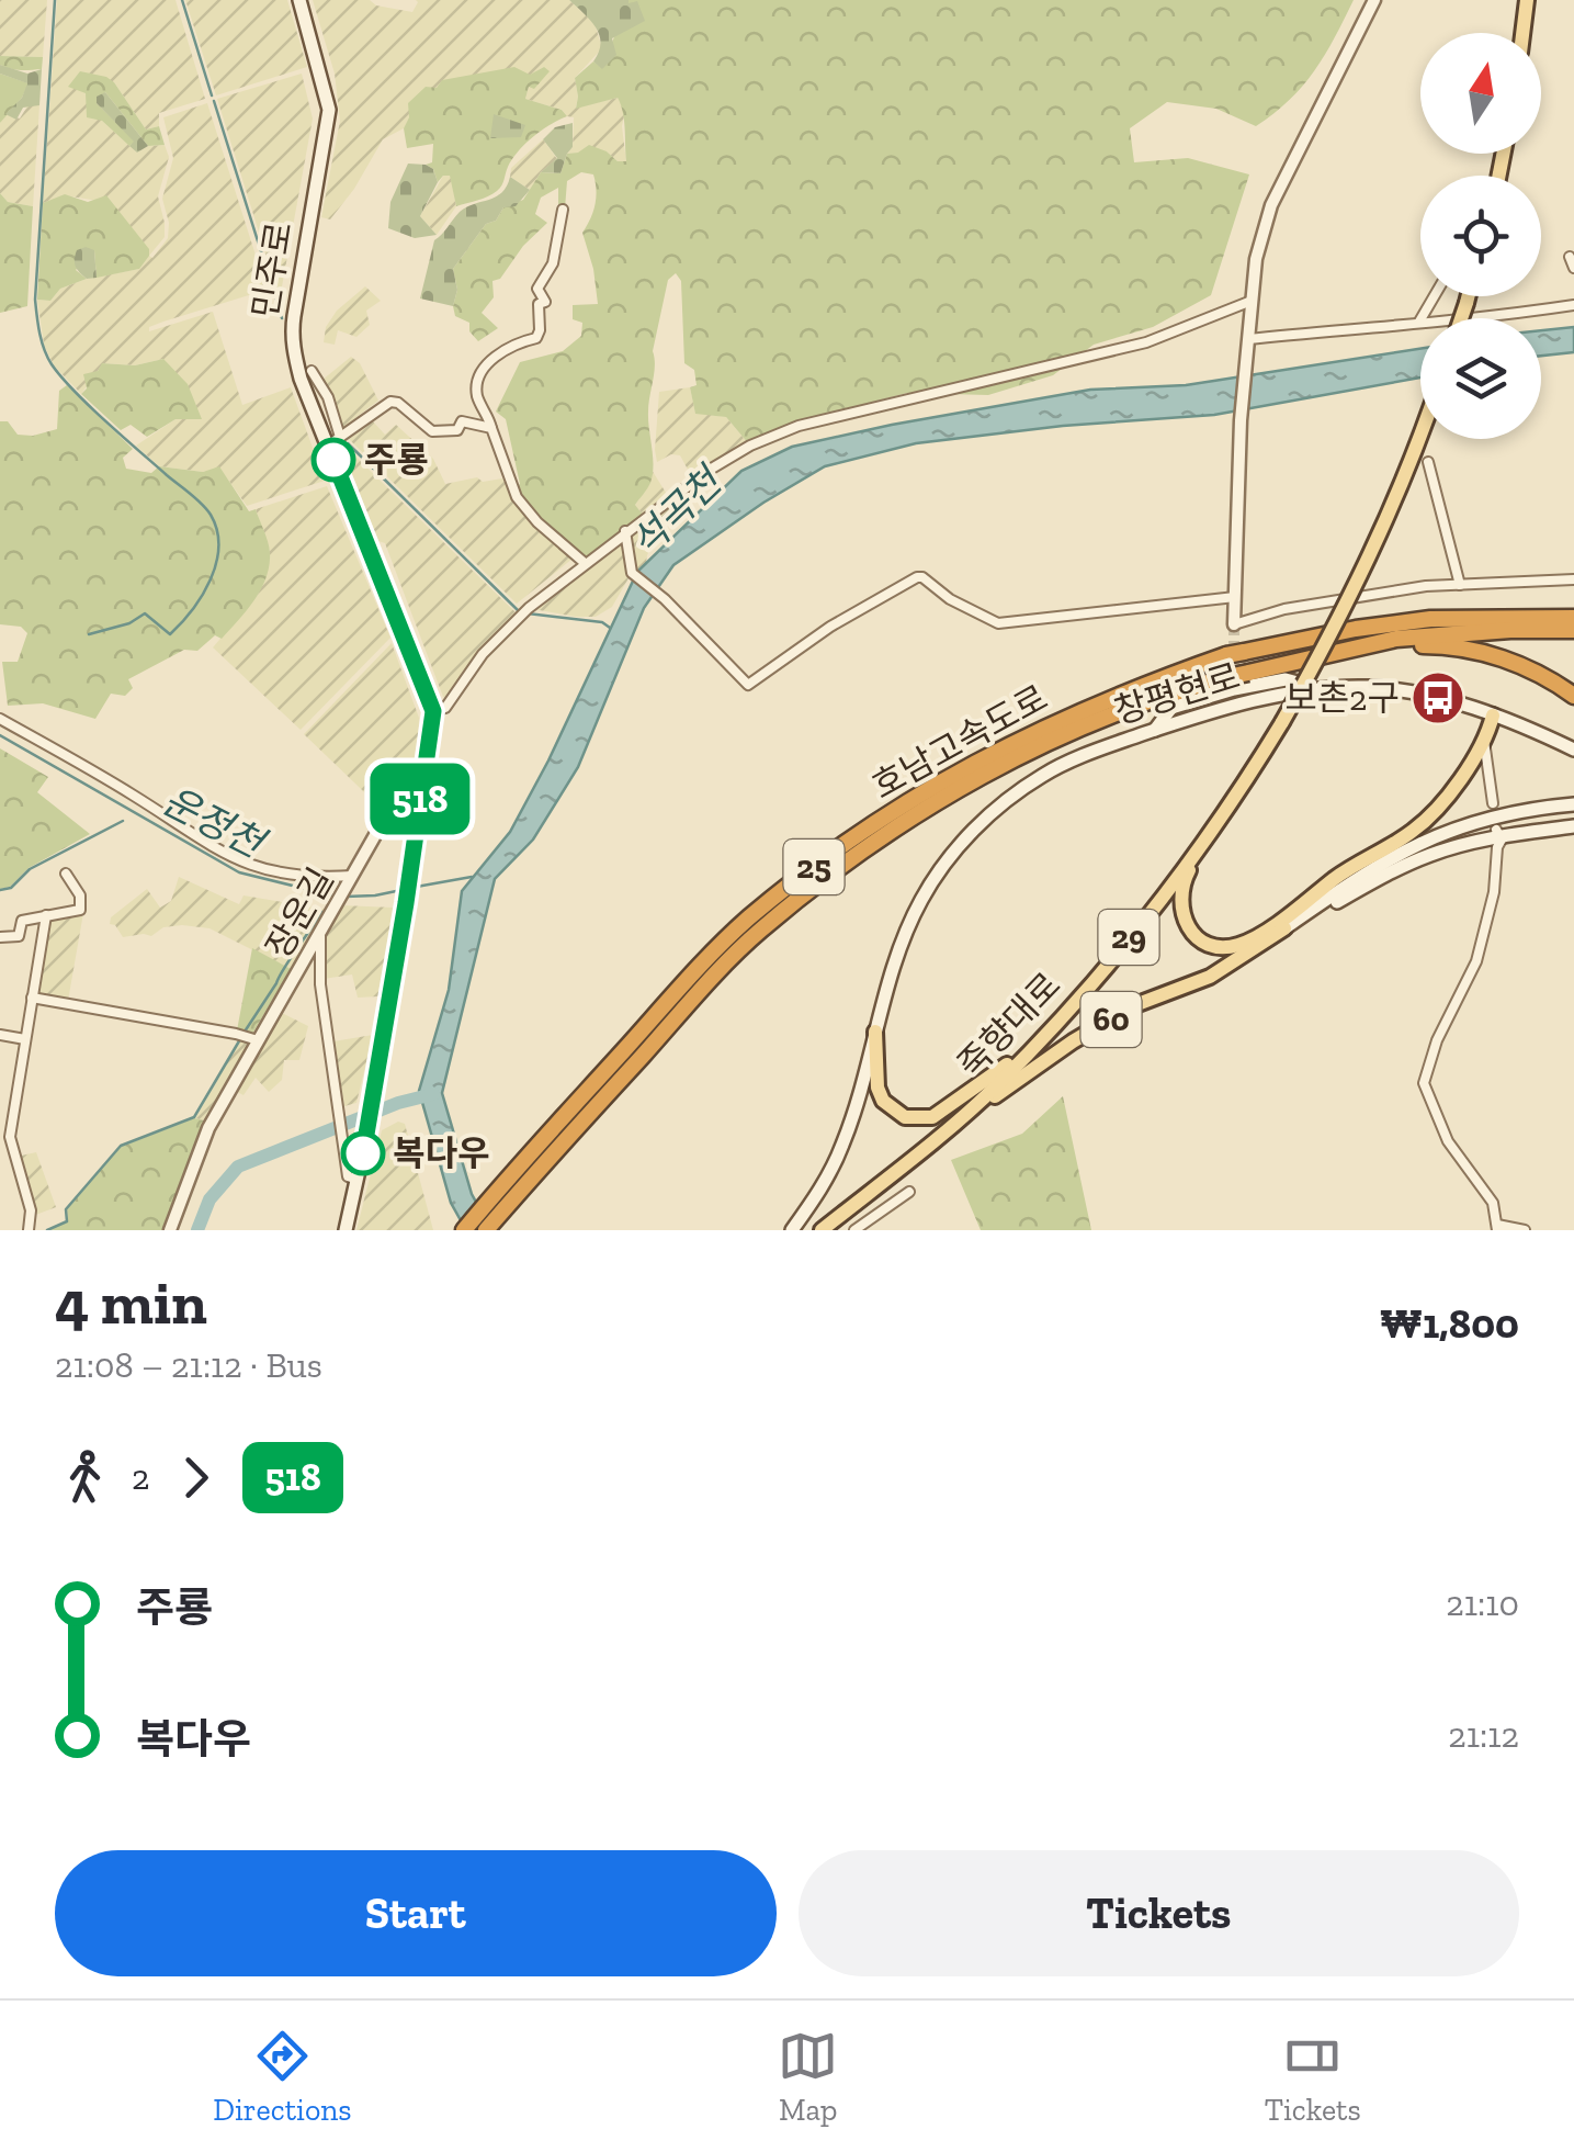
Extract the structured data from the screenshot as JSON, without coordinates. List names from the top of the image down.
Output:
{
  "streets": {
    "highway": ["호남고속도로", "25"],
    "main road": [
      "민주로",
      "창평현로",
      "29",
      "60",
      "죽향대로"
    ],
    "street": ["장운길"]
  },
  "crossings": [
    ["민주로", "장운길"],
    ["60", "죽향대로"]
  ],
  "water": ["석곡천", "운정천"],
  "places": {
    "other": ["주룡", "복다우"],
    "bus stop": ["보촌2구"]
  },
  "lines": ["bus line 518"],
  "north": "top",
  "page": {
    "on_map": "518",
    "heading": ["4 min", "21:08 – 21:12 · Bus", "₩1,800"],
    "legs": ["2", "518"],
    "list": [
      {
        "name": "주룡",
        "value": "21:10"
      },
      {
        "name": "복다우",
        "value": "21:12"
      }
    ],
    "buttons": ["Start", "Tickets"],
    "tabs": ["Directions", "Map", "Tickets"]
  }
}
